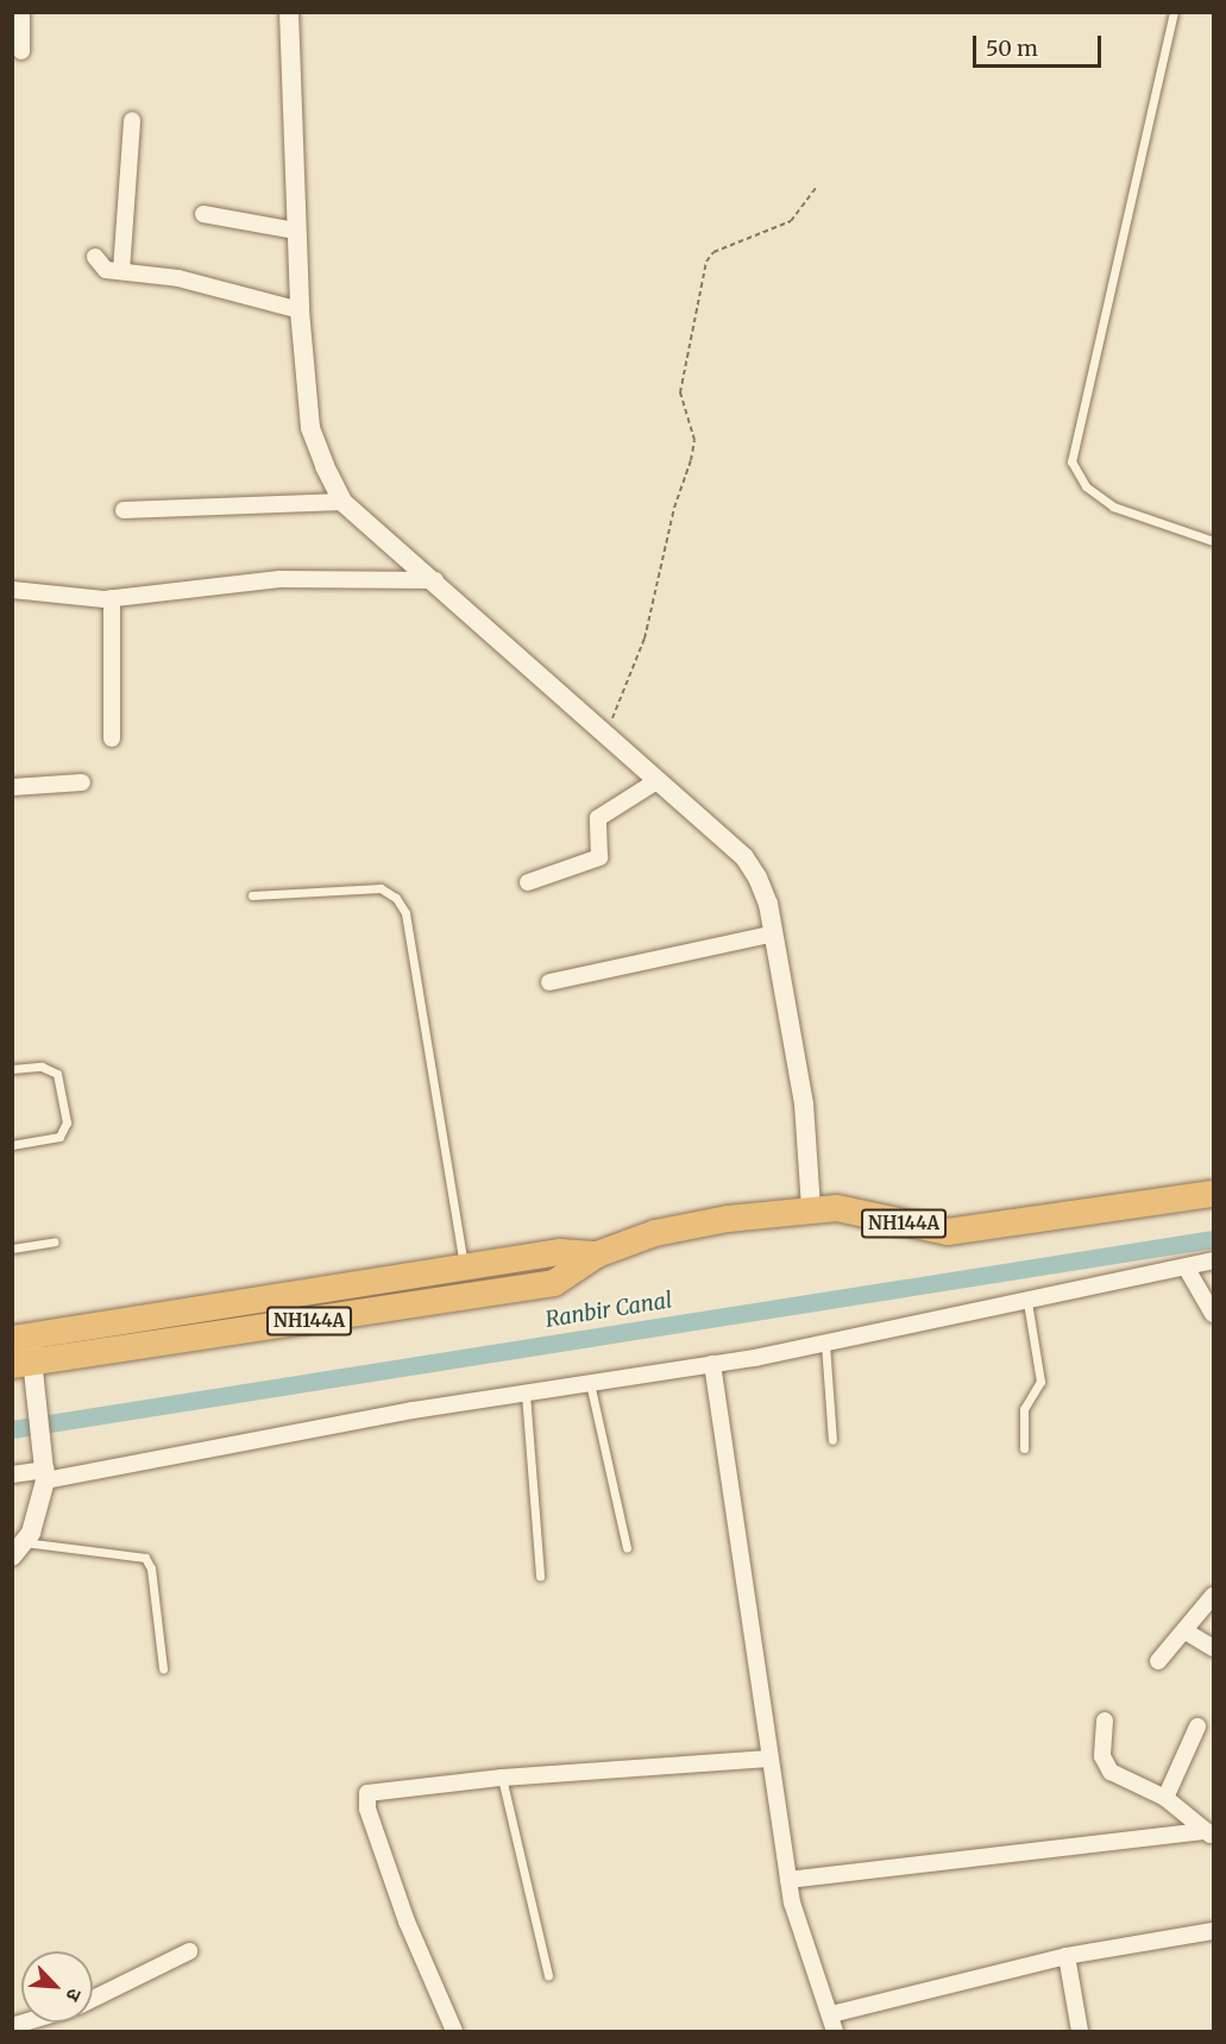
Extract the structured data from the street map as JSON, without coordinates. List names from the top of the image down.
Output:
{
  "streets": {
    "highway": ["NH144A"]
  },
  "water": ["Ranbir Canal"],
  "scale_bar": "50 m",
  "north": "bottom right"
}
